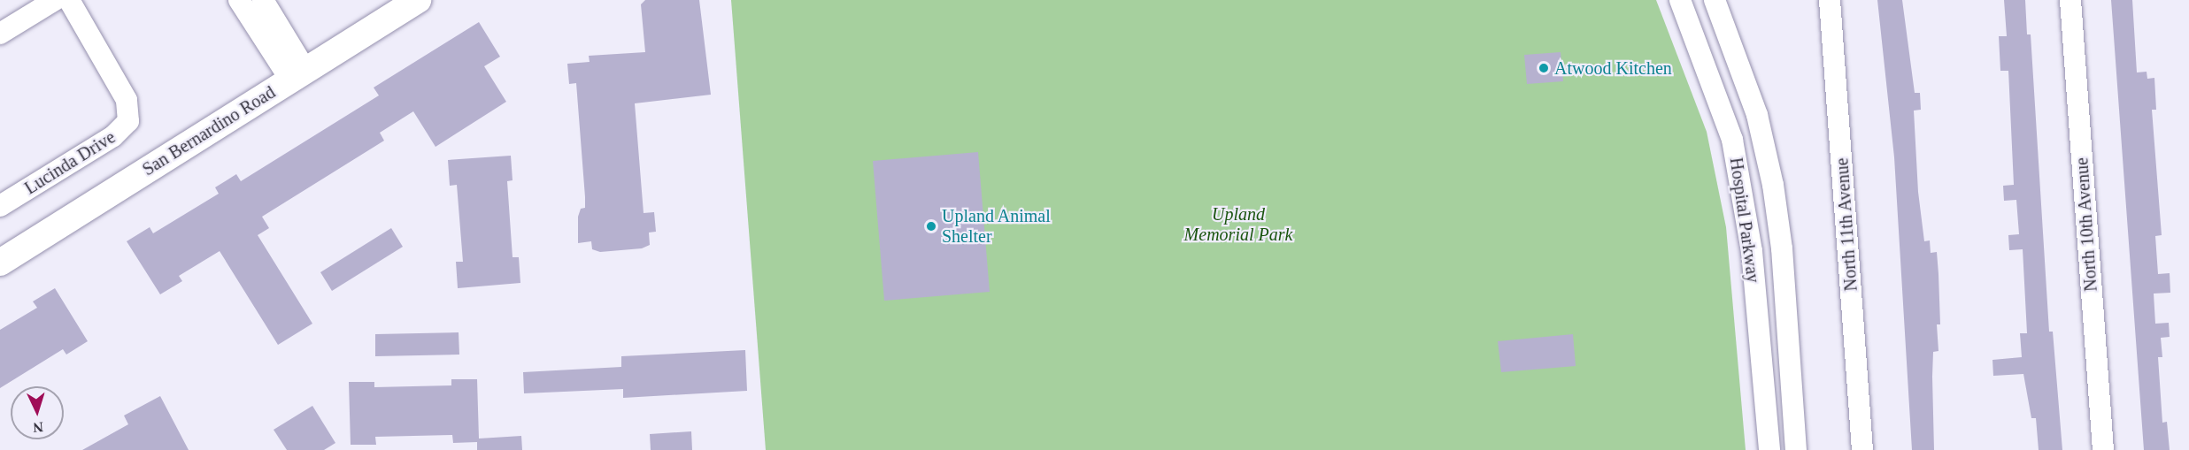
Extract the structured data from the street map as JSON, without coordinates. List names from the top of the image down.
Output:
{
  "streets": {
    "street": [
      "San Bernardino Road",
      "Lucinda Drive",
      "Hospital Parkway",
      "North 11th Avenue",
      "North 10th Avenue"
    ]
  },
  "parks": ["Upland Memorial Park"],
  "places": ["Atwood Kitchen", "Upland Animal Shelter"],
  "north": "bottom"
}
